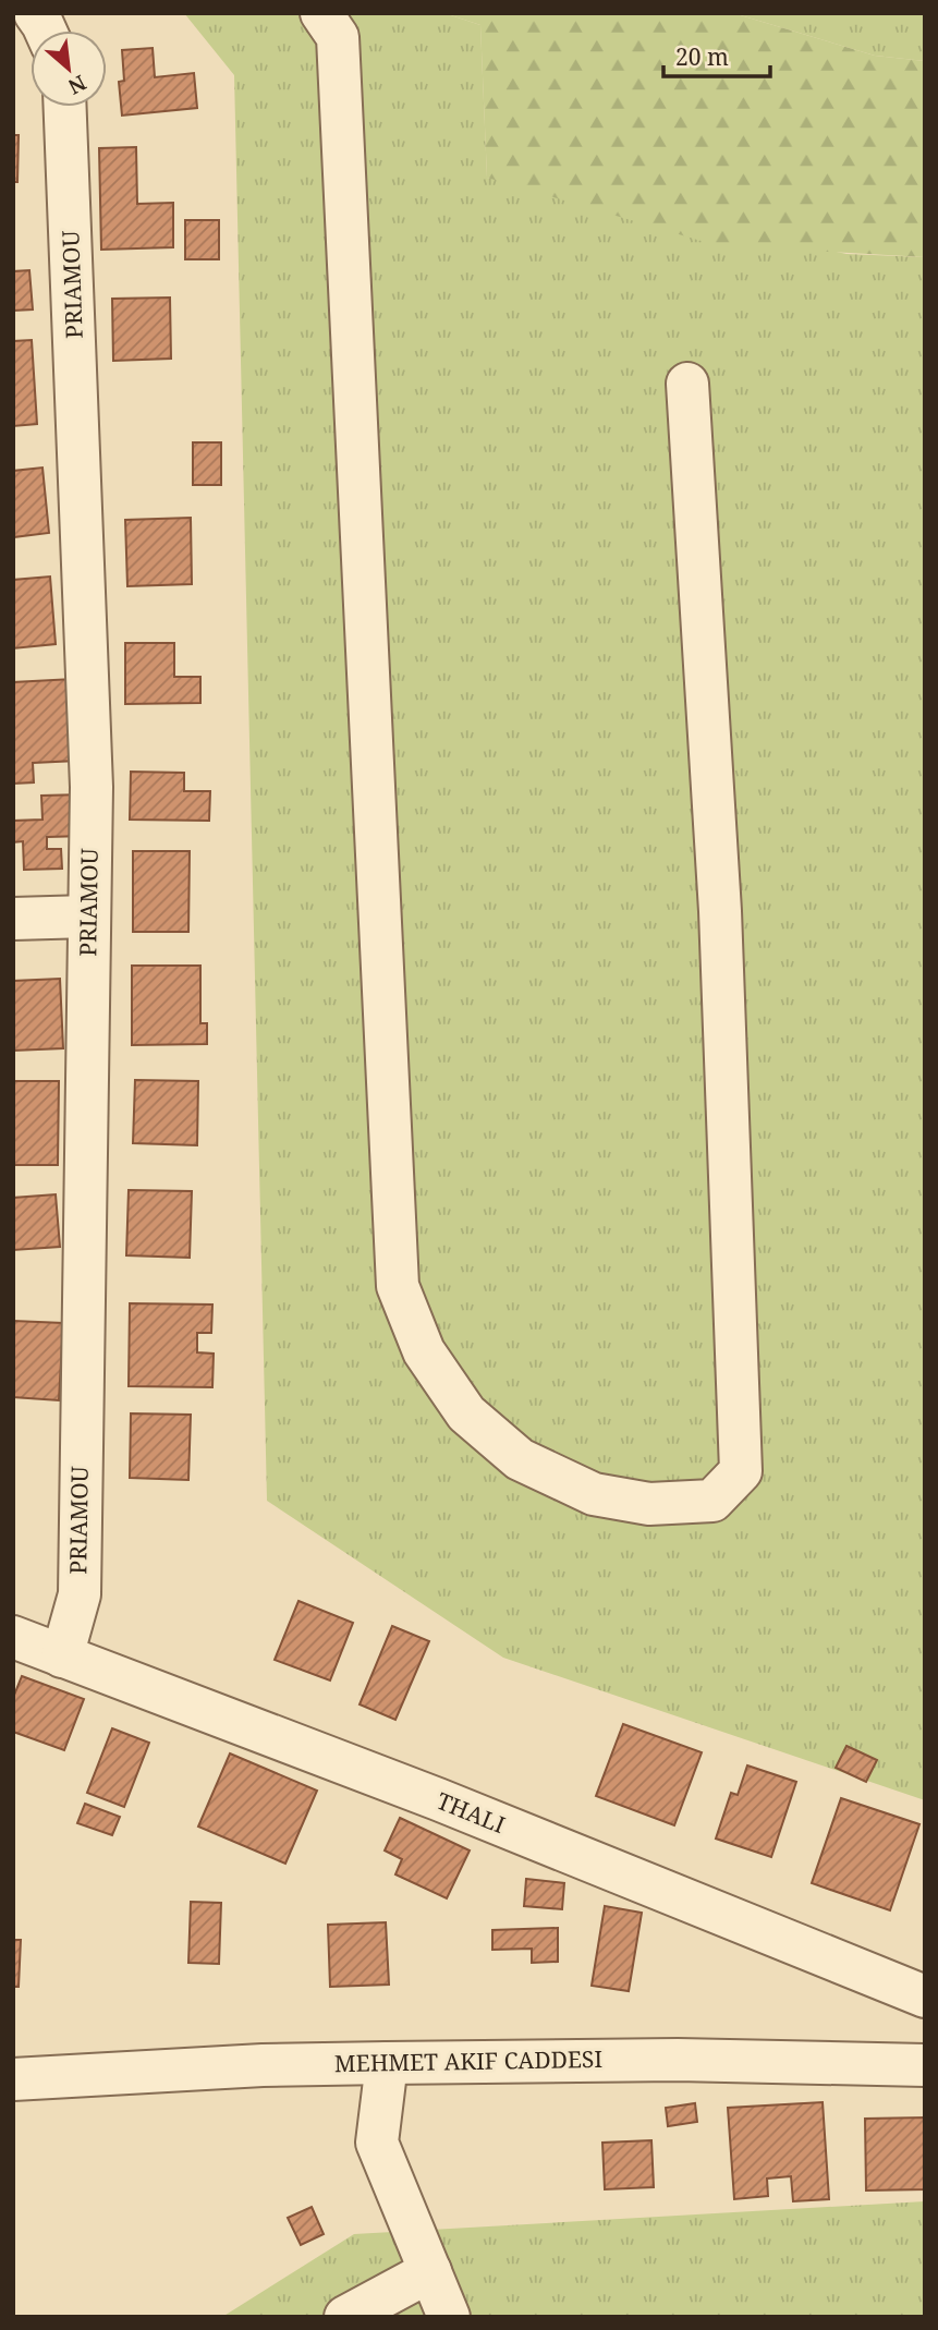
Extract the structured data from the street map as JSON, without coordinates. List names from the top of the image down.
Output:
{
  "streets": {
    "street": ["PRIAMOU", "THALI", "MEHMET AKIF CADDESI"]
  },
  "crossings": [
    ["PRIAMOU", "THALI"]
  ],
  "scale_bar": "20 m",
  "north": "bottom right"
}
